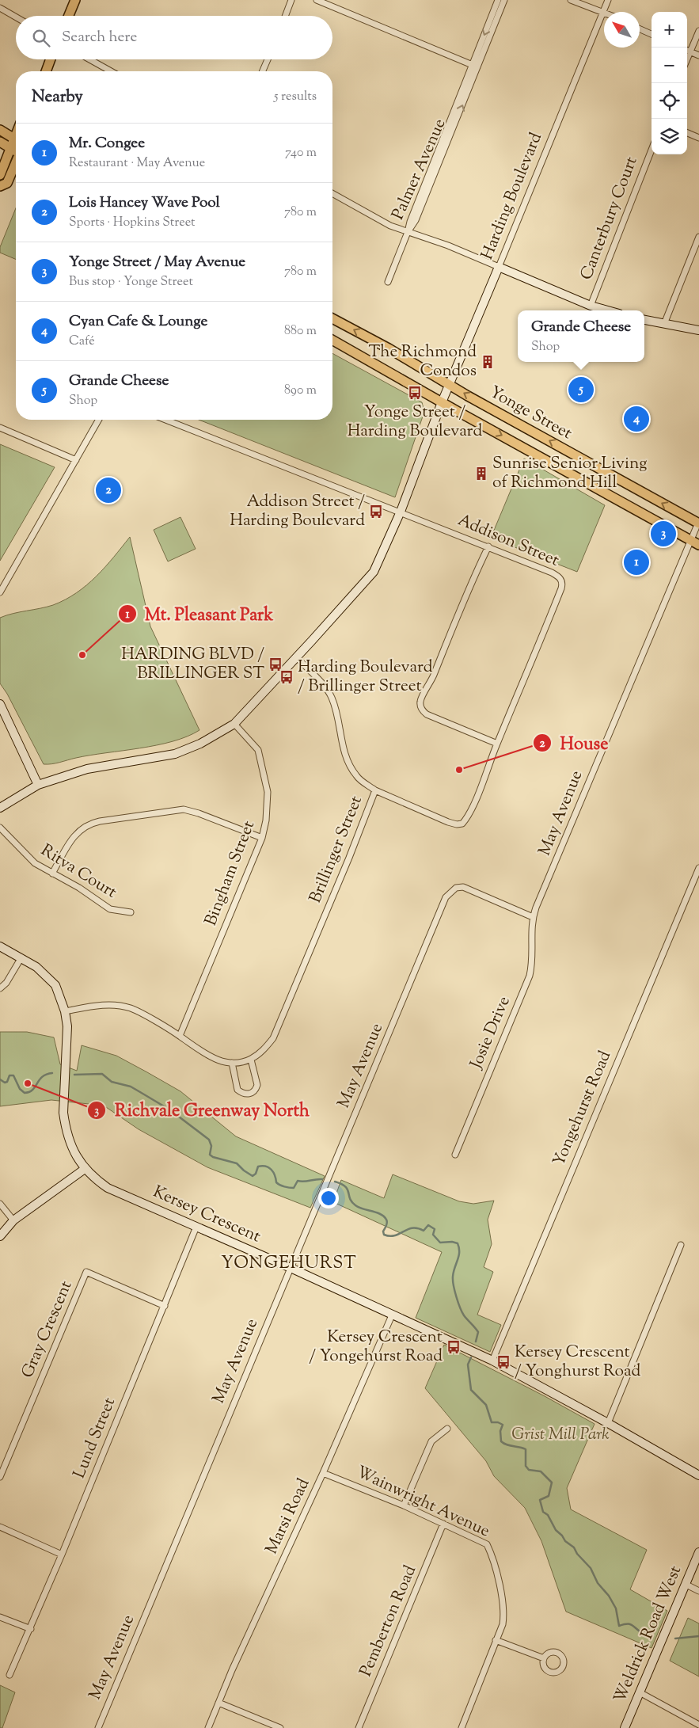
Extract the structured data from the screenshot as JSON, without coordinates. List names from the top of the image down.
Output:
{
  "streets": {
    "main road": ["Yonge Street"],
    "street": [
      "Palmer Avenue",
      "Harding Boulevard",
      "Canterbury Court",
      "Addison Street",
      "May Avenue",
      "Brillinger Street",
      "Ritva Court",
      "Bingham Street",
      "Josie Drive",
      "Yongehurst Road",
      "Kersey Crescent",
      "Gray Crescent",
      "Lund Street",
      "Wainwright Avenue",
      "Marsi Road",
      "Pemberton Road",
      "Weldrick Road West"
    ]
  },
  "crossings": [
    ["Harding Boulevard", "Yonge Street"],
    ["Harding Boulevard", "Addison Street"],
    ["Harding Boulevard", "Brillinger Street"],
    ["Harding Boulevard", "Bingham Street"],
    ["Yonge Street", "May Avenue"],
    ["Addison Street", "Brillinger Street"],
    ["May Avenue", "Josie Drive"],
    ["May Avenue", "Kersey Crescent"],
    ["Yongehurst Road", "Kersey Crescent"],
    ["Kersey Crescent", "Lund Street"],
    ["Kersey Crescent", "Marsi Road"],
    ["Gray Crescent", "Lund Street"],
    ["Wainwright Avenue", "Marsi Road"],
    ["Wainwright Avenue", "Pemberton Road"]
  ],
  "districts": ["YONGEHURST"],
  "parks": ["Grist Mill Park"],
  "places": {
    "building": ["The Richmond Condos", "Sunrise Senior Living of Richmond Hill"],
    "bus stop": [
      "Yonge Street / Harding Boulevard",
      "Addison Street / Harding Boulevard",
      "HARDING BLVD / BRILLINGER ST",
      "Harding Boulevard / Brillinger Street",
      "Kersey Crescent / Yongehurst Road",
      "Kersey Crescent / Yonghurst Road"
    ],
    "other": ["Mt. Pleasant Park", "House", "Richvale Greenway North"]
  },
  "north": "top left",
  "page": {
    "map_buttons": ["+", "−"],
    "search": "Search here",
    "heading": ["Nearby", "5 results"],
    "list": [
      {
        "mark": "1",
        "name": "Mr. Congee",
        "note": "Restaurant · May Avenue",
        "value": "740 m"
      },
      {
        "mark": "2",
        "name": "Lois Hancey Wave Pool",
        "note": "Sports · Hopkins Street",
        "value": "780 m"
      },
      {
        "mark": "3",
        "name": "Yonge Street / May Avenue",
        "note": "Bus stop · Yonge Street",
        "value": "780 m"
      },
      {
        "mark": "4",
        "name": "Cyan Cafe & Lounge",
        "note": "Café",
        "value": "880 m"
      },
      {
        "mark": "5",
        "name": "Grande Cheese",
        "note": "Shop",
        "value": "890 m"
      }
    ],
    "popup": ["Grande Cheese", "Shop"],
    "pins": [
      "5",
      "4",
      "2",
      "3",
      "1"
    ]
  }
}
